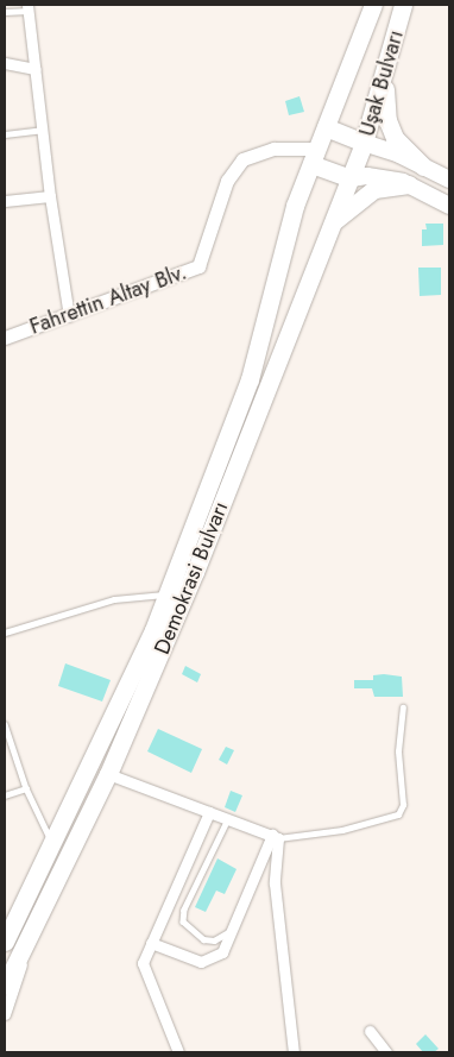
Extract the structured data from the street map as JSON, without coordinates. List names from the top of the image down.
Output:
{
  "streets": {
    "highway": ["Uşak Bulvarı", "Demokrasi Bulvarı"],
    "street": ["Fahrettin Altay Blv."]
  },
  "crossings": [
    ["Uşak Bulvarı", "Fahrettin Altay Blv."],
    ["Uşak Bulvarı", "Demokrasi Bulvarı"],
    ["Fahrettin Altay Blv.", "Demokrasi Bulvarı"]
  ]
}
